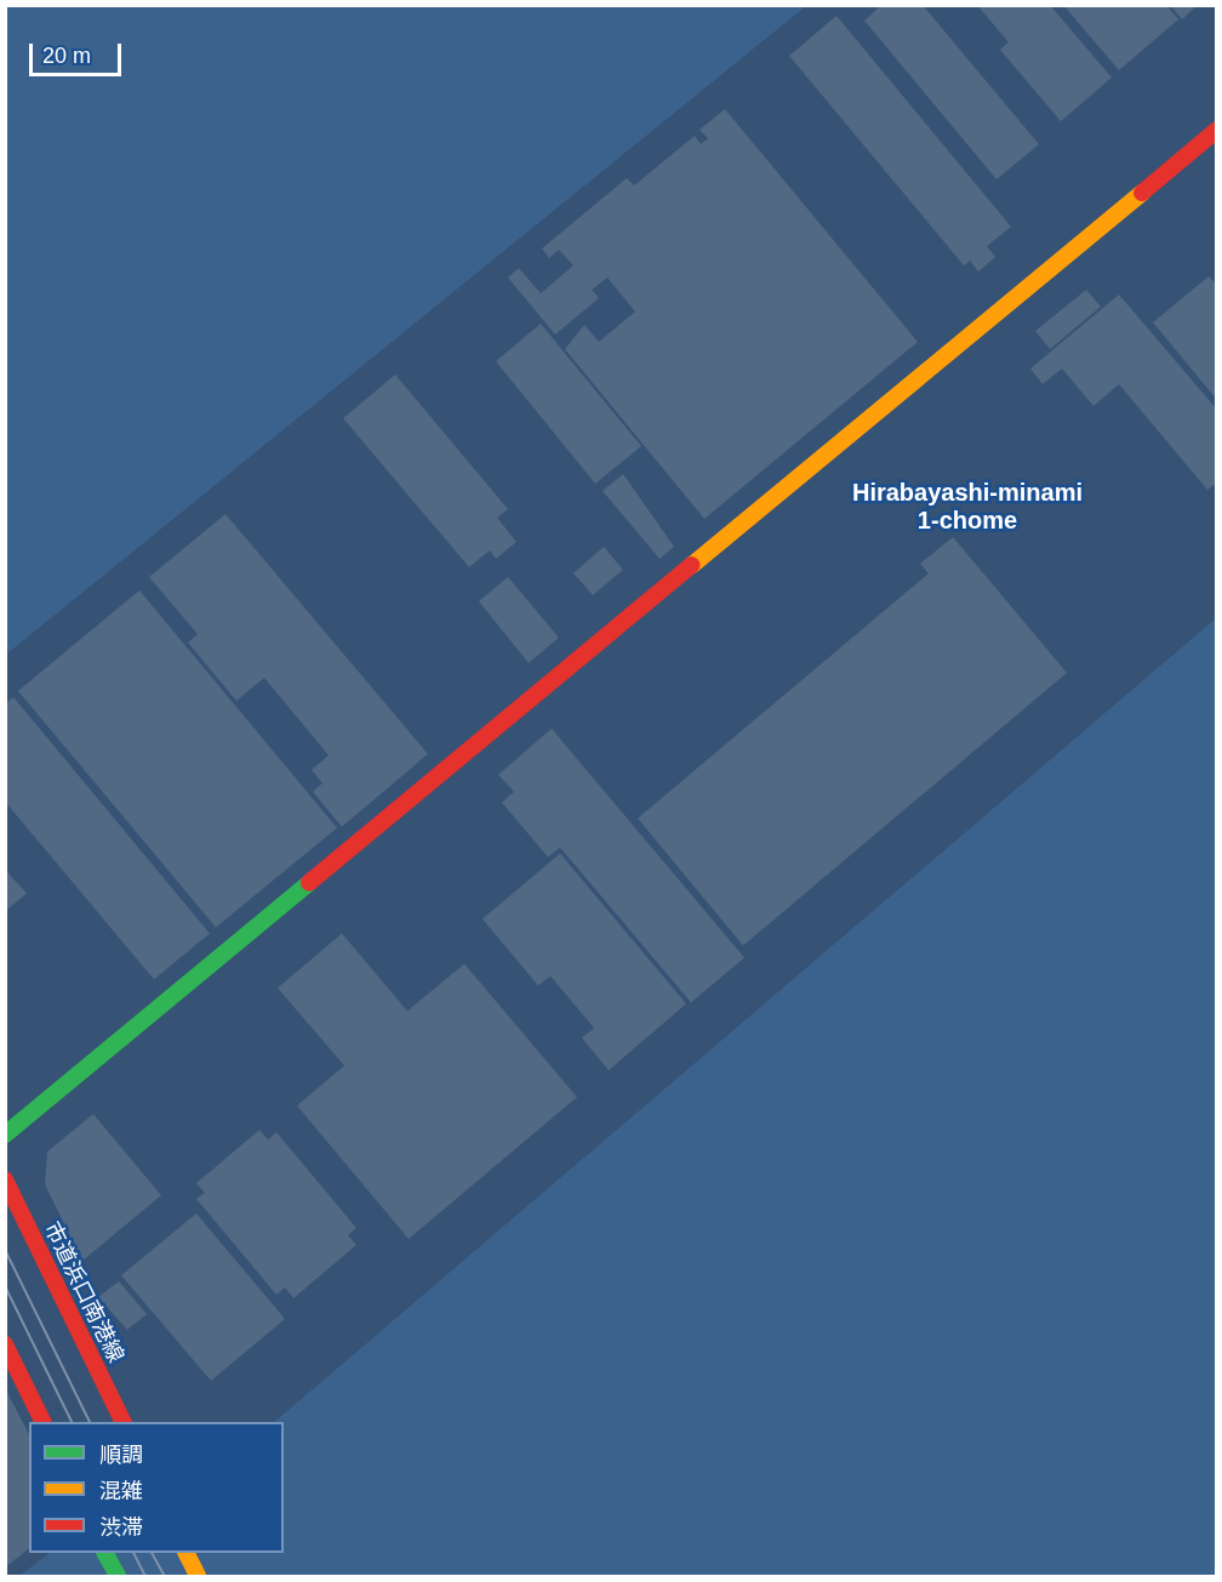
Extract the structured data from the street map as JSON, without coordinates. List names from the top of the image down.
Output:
{
  "streets": {
    "street": ["市道浜口南港線"]
  },
  "districts": ["Hirabayashi-minami 1-chome"],
  "legend": ["順調", "混雑", "渋滞"],
  "scale_bar": "20 m"
}
